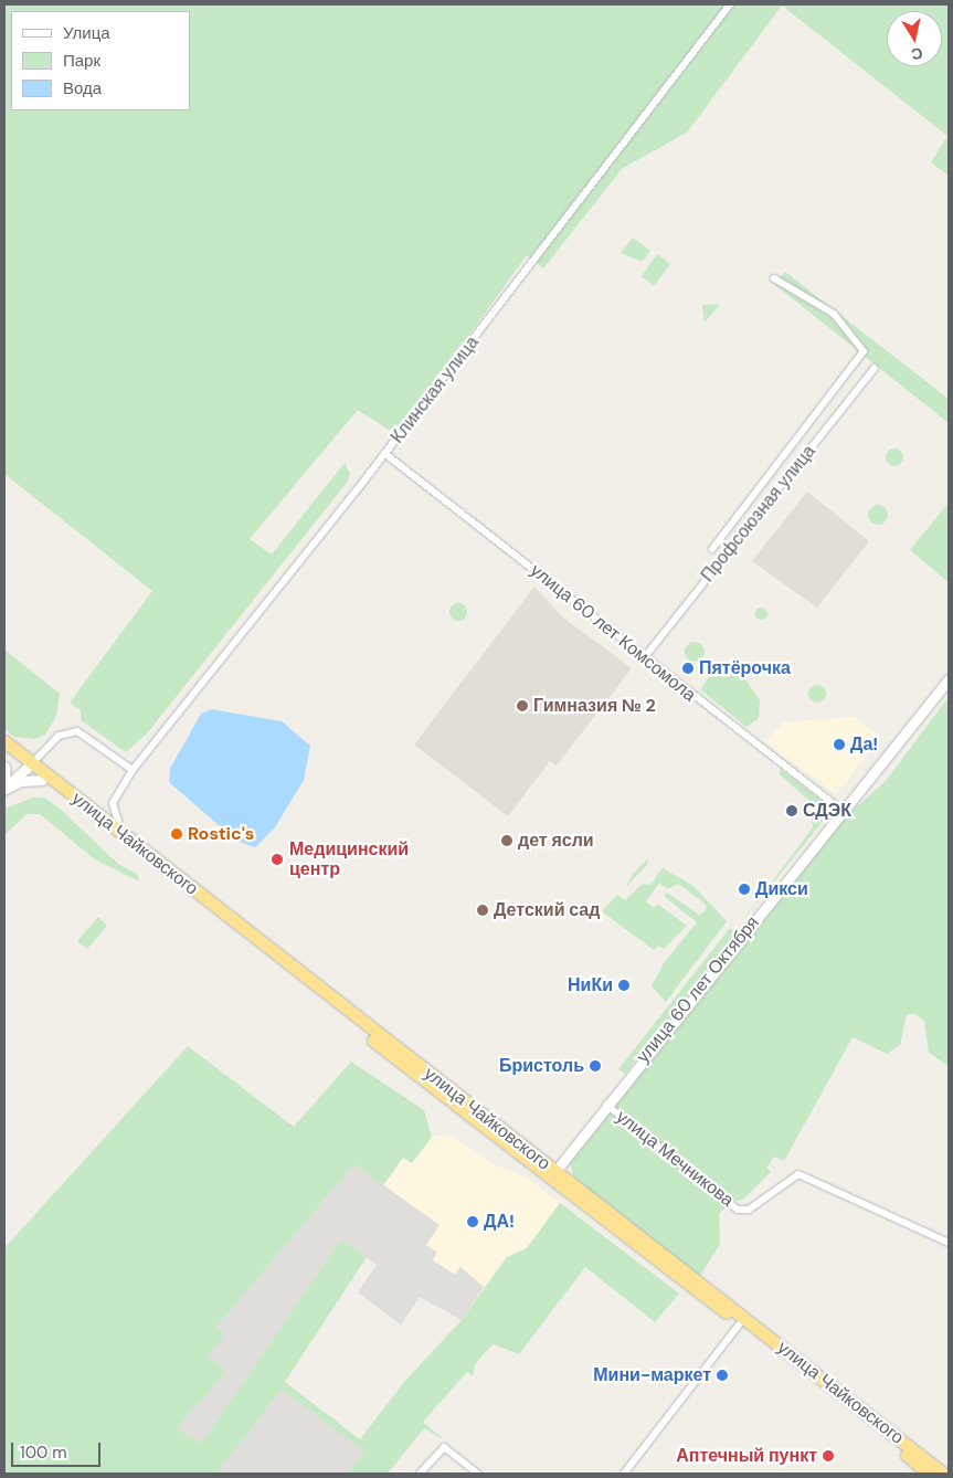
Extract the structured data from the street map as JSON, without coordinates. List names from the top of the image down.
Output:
{
  "streets": {
    "highway": ["улица Чайковского"],
    "street": [
      "Клинская улица",
      "Профсоюзная улица",
      "улица 60 лет Комсомола",
      "улица 60 лет Октября",
      "улица Мечникова"
    ]
  },
  "crossings": [
    ["Клинская улица", "улица 60 лет Комсомола"],
    ["Клинская улица", "улица Чайковского"],
    ["Профсоюзная улица", "улица 60 лет Комсомола"],
    ["улица 60 лет Комсомола", "улица 60 лет Октября"],
    ["улица Чайковского", "улица 60 лет Октября"],
    ["улица 60 лет Октября", "улица Мечникова"]
  ],
  "places": [
    "Пятёрочка",
    "Гимназия № 2",
    "Да!",
    "СДЭК",
    "Rostic's",
    "дет ясли",
    "Медицинский центр",
    "Дикси",
    "Детский сад",
    "НиКи",
    "Бристоль",
    "ДА!",
    "Мини-маркет",
    "Аптечный пункт"
  ],
  "legend": ["Улица", "Парк", "Вода"],
  "scale_bar": "100 m",
  "north": "bottom"
}
